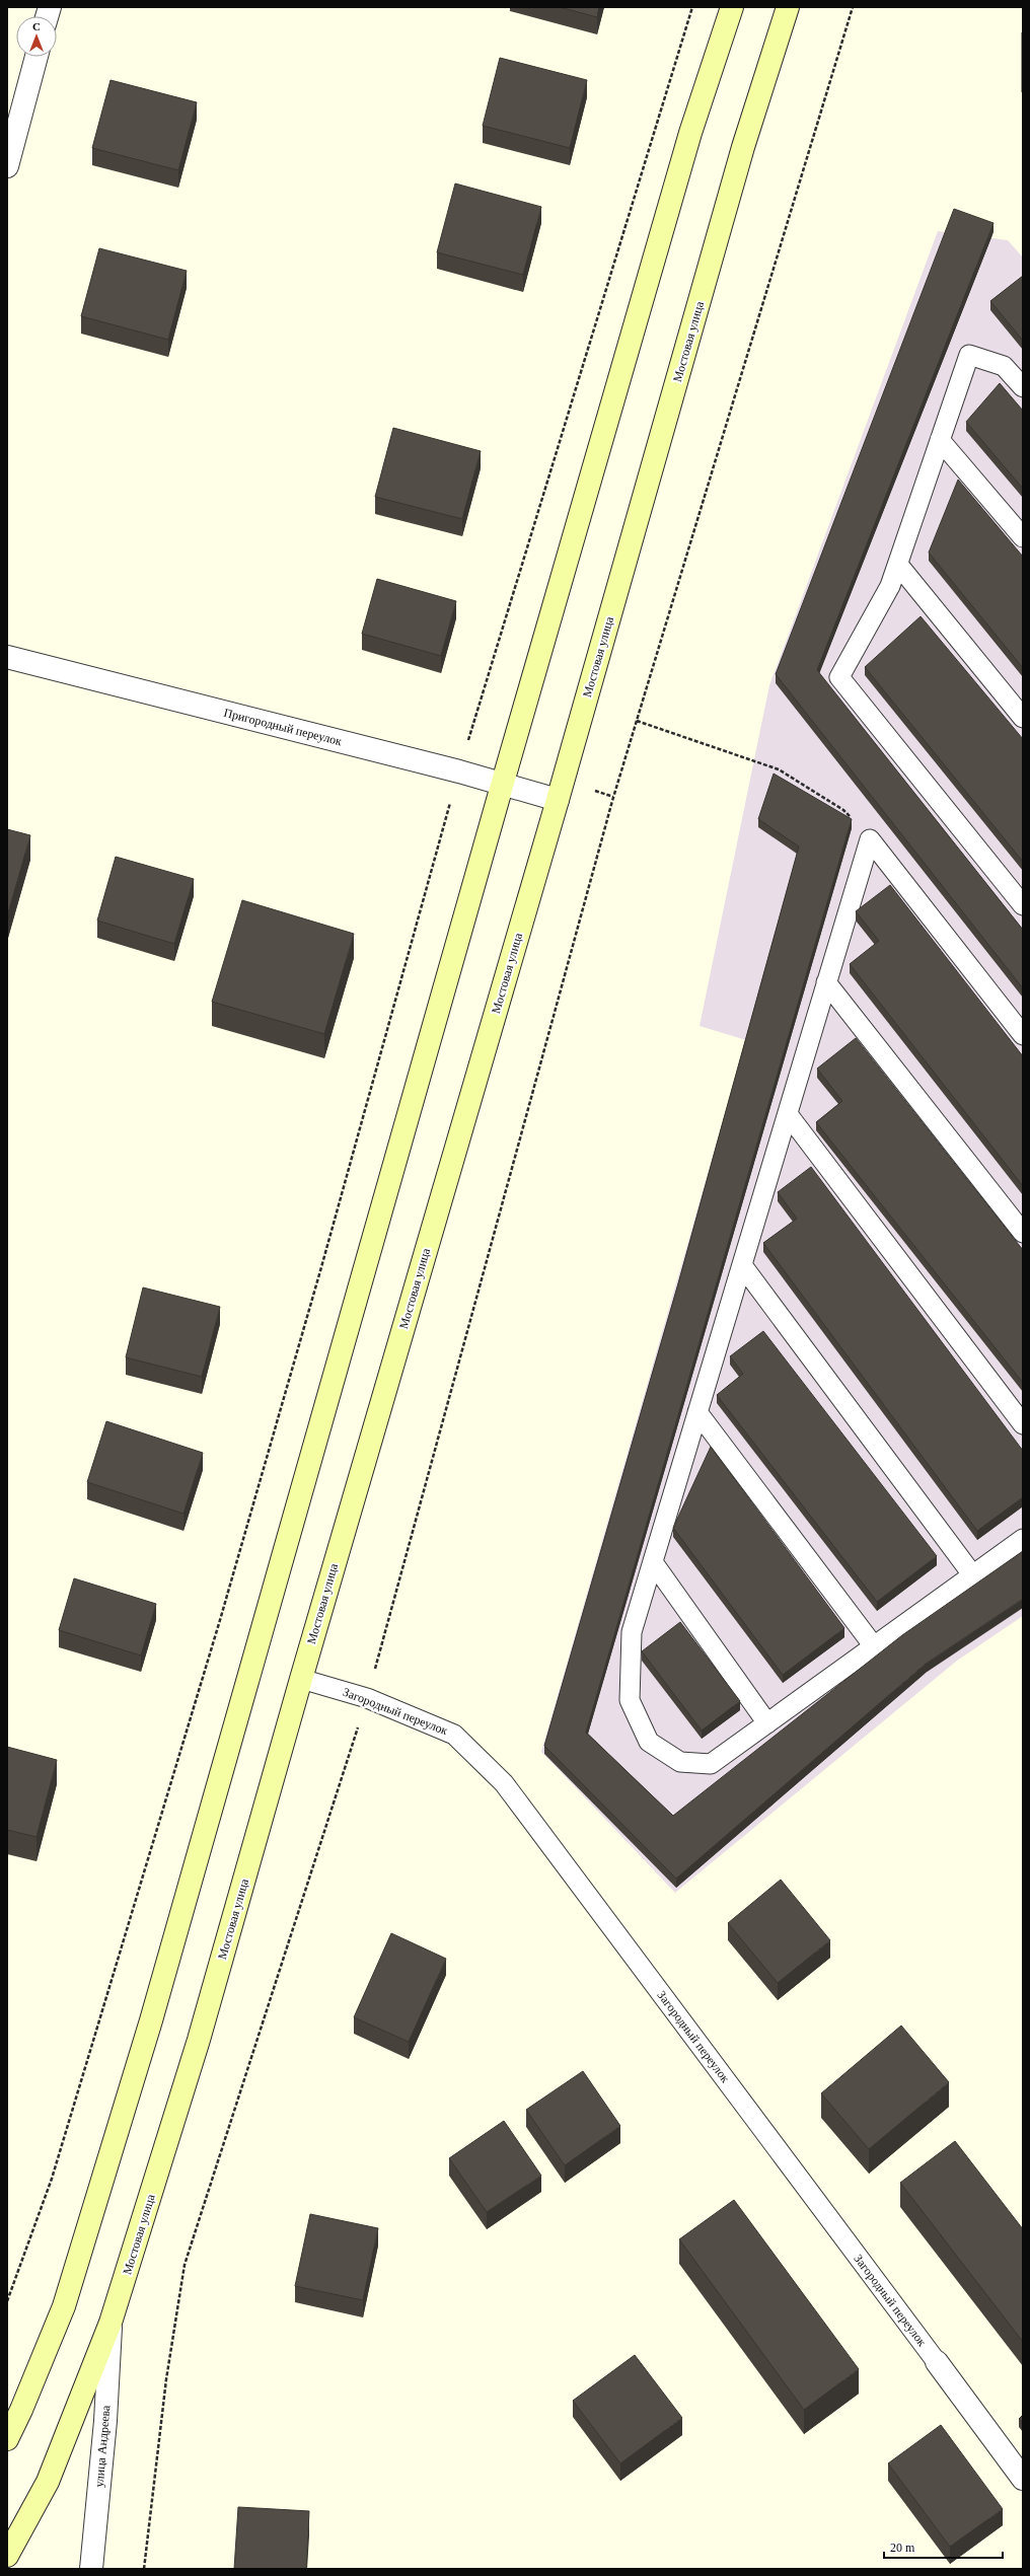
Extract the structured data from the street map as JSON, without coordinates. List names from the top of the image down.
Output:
{
  "streets": {
    "main road": ["Мостовая улица"],
    "street": ["Пригородный переулок", "Загородный переулок", "улица Андреева"]
  },
  "crossings": [
    ["Мостовая улица", "Пригородный переулок"],
    ["Мостовая улица", "Загородный переулок"],
    ["Мостовая улица", "улица Андреева"]
  ],
  "scale_bar": "20 m",
  "north": "top"
}
